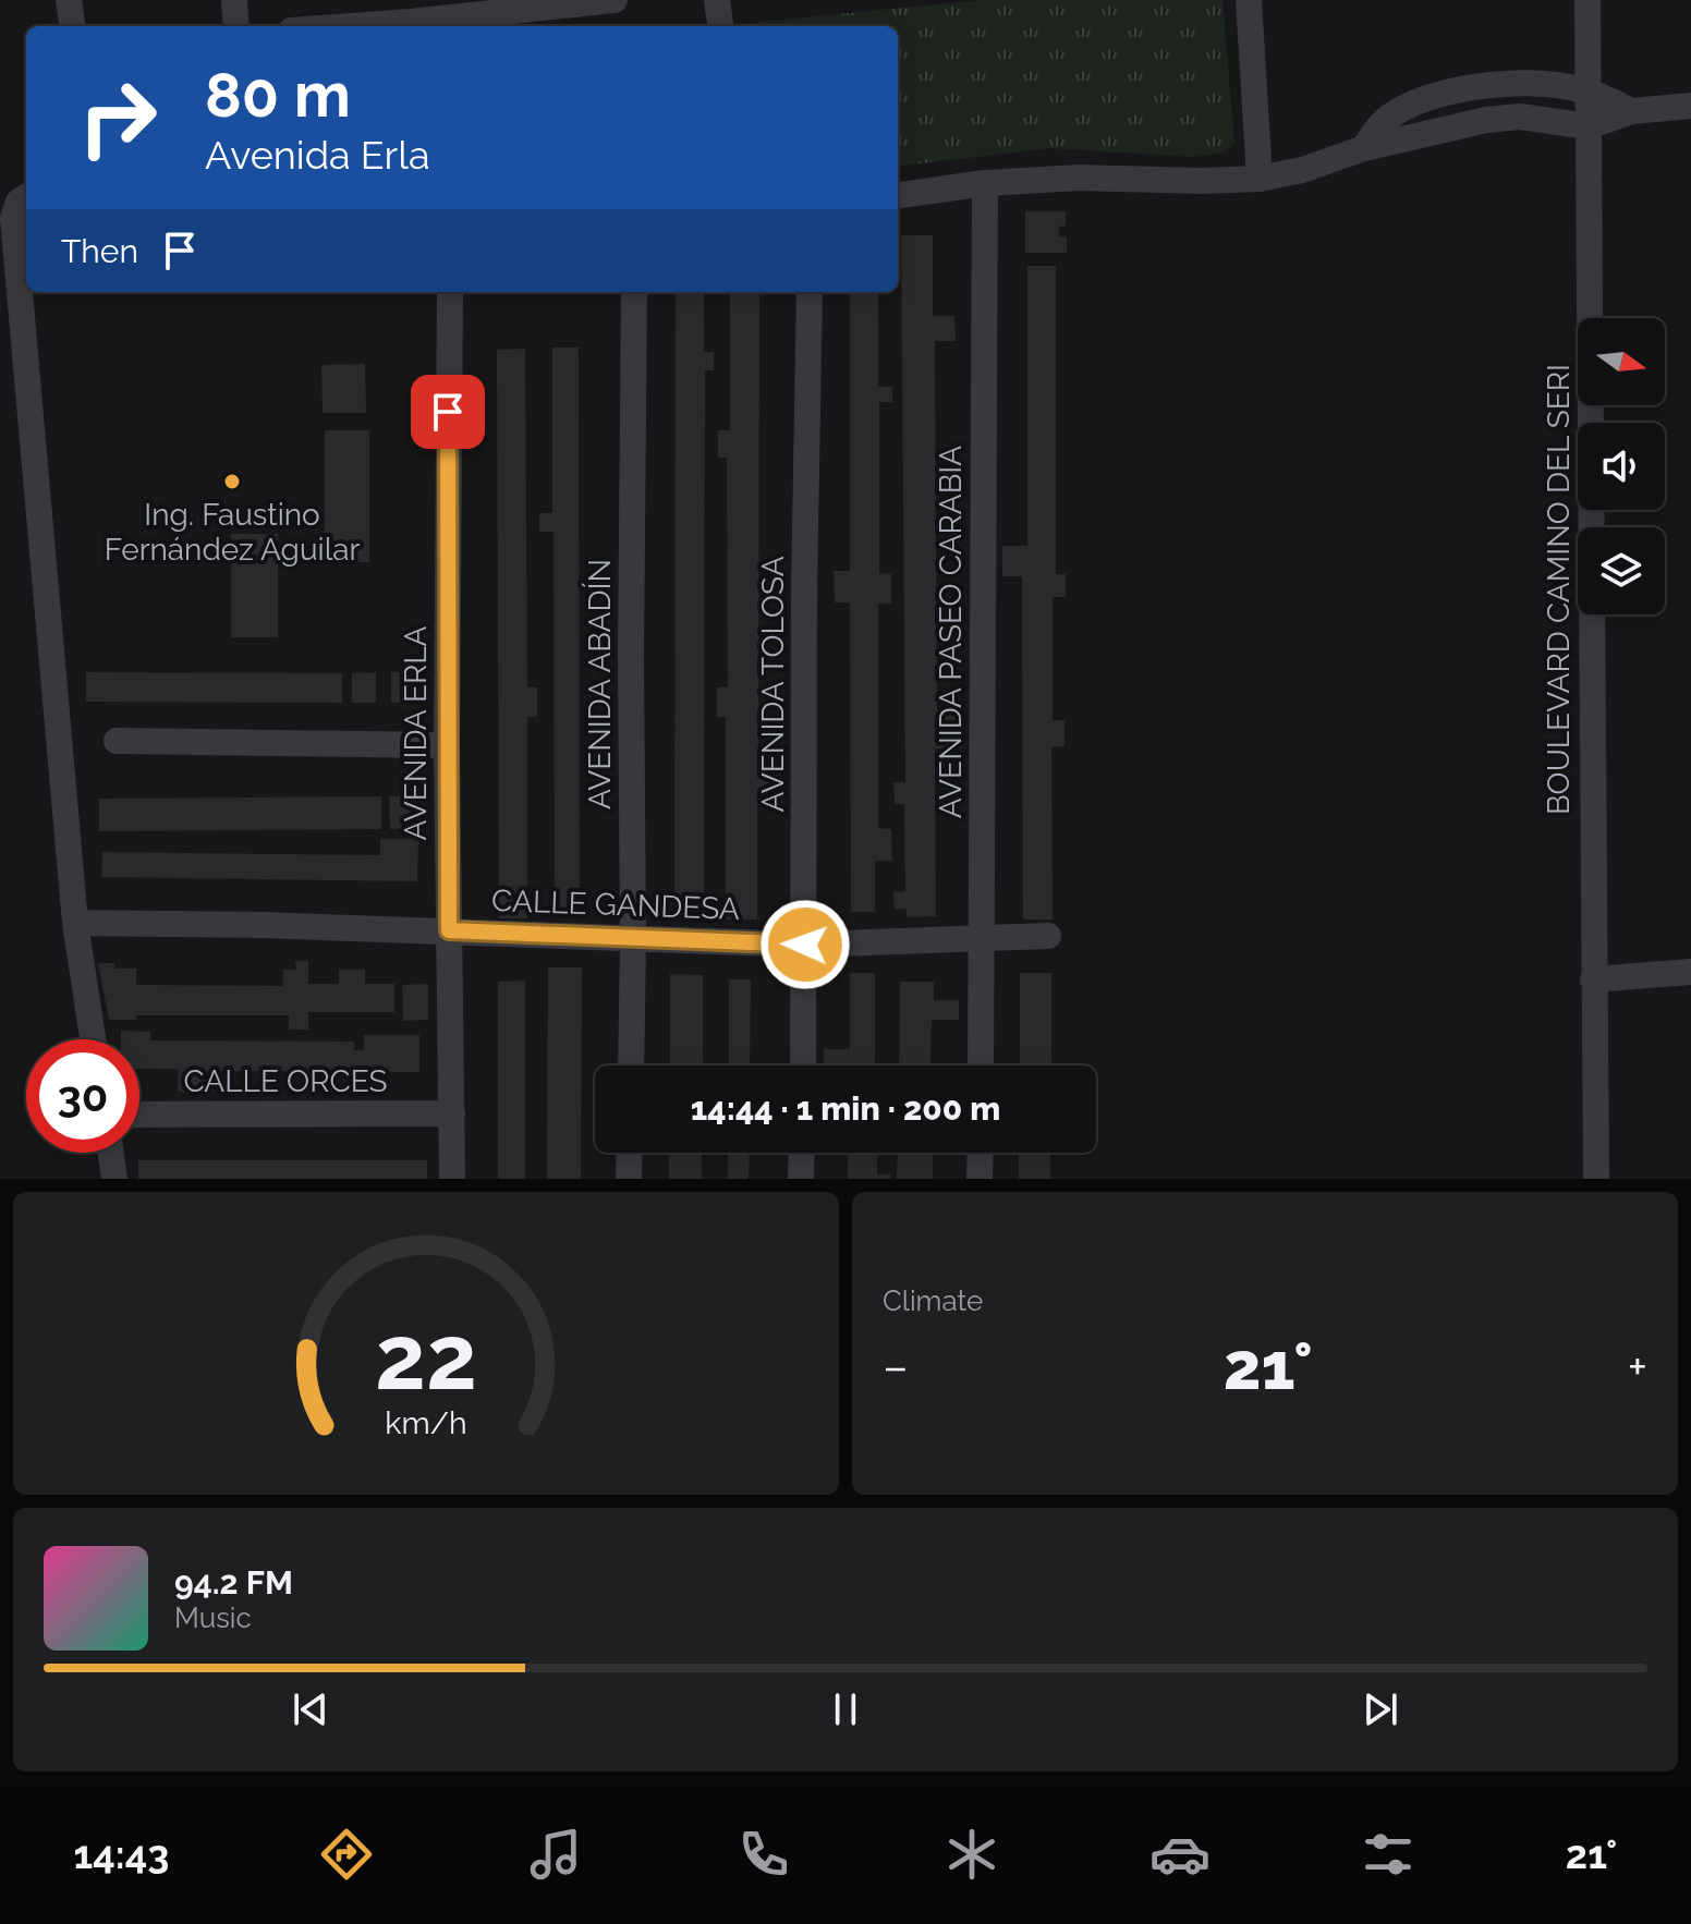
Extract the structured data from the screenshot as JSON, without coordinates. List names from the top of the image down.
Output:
{
  "streets": {
    "street": [
      "BOULEVARD CAMINO DEL SERI",
      "AVENIDA PASEO CARABIA",
      "AVENIDA ABADÍN",
      "AVENIDA TOLOSA",
      "AVENIDA ERLA",
      "CALLE GANDESA",
      "CALLE ORCES"
    ]
  },
  "crossings": [
    ["AVENIDA PASEO CARABIA", "CALLE GANDESA"],
    ["AVENIDA ABADÍN", "CALLE GANDESA"],
    ["AVENIDA TOLOSA", "CALLE GANDESA"],
    ["AVENIDA ERLA", "CALLE GANDESA"],
    ["AVENIDA ERLA", "CALLE ORCES"]
  ],
  "places": ["Ing. Faustino Fernández Aguilar"],
  "north": "right",
  "page": {
    "turn": ["80 m", "Avenida Erla"],
    "then": "Then",
    "limit": "30",
    "trip": "14:44 · 1 min · 200 m",
    "tile": "Climate",
    "heat": ["−", "21°", "+"],
    "song": ["94.2 FM", "Music"],
    "tabs": ["14:43", "21°"],
    "gauge": ["22", "km/h"]
  }
}
